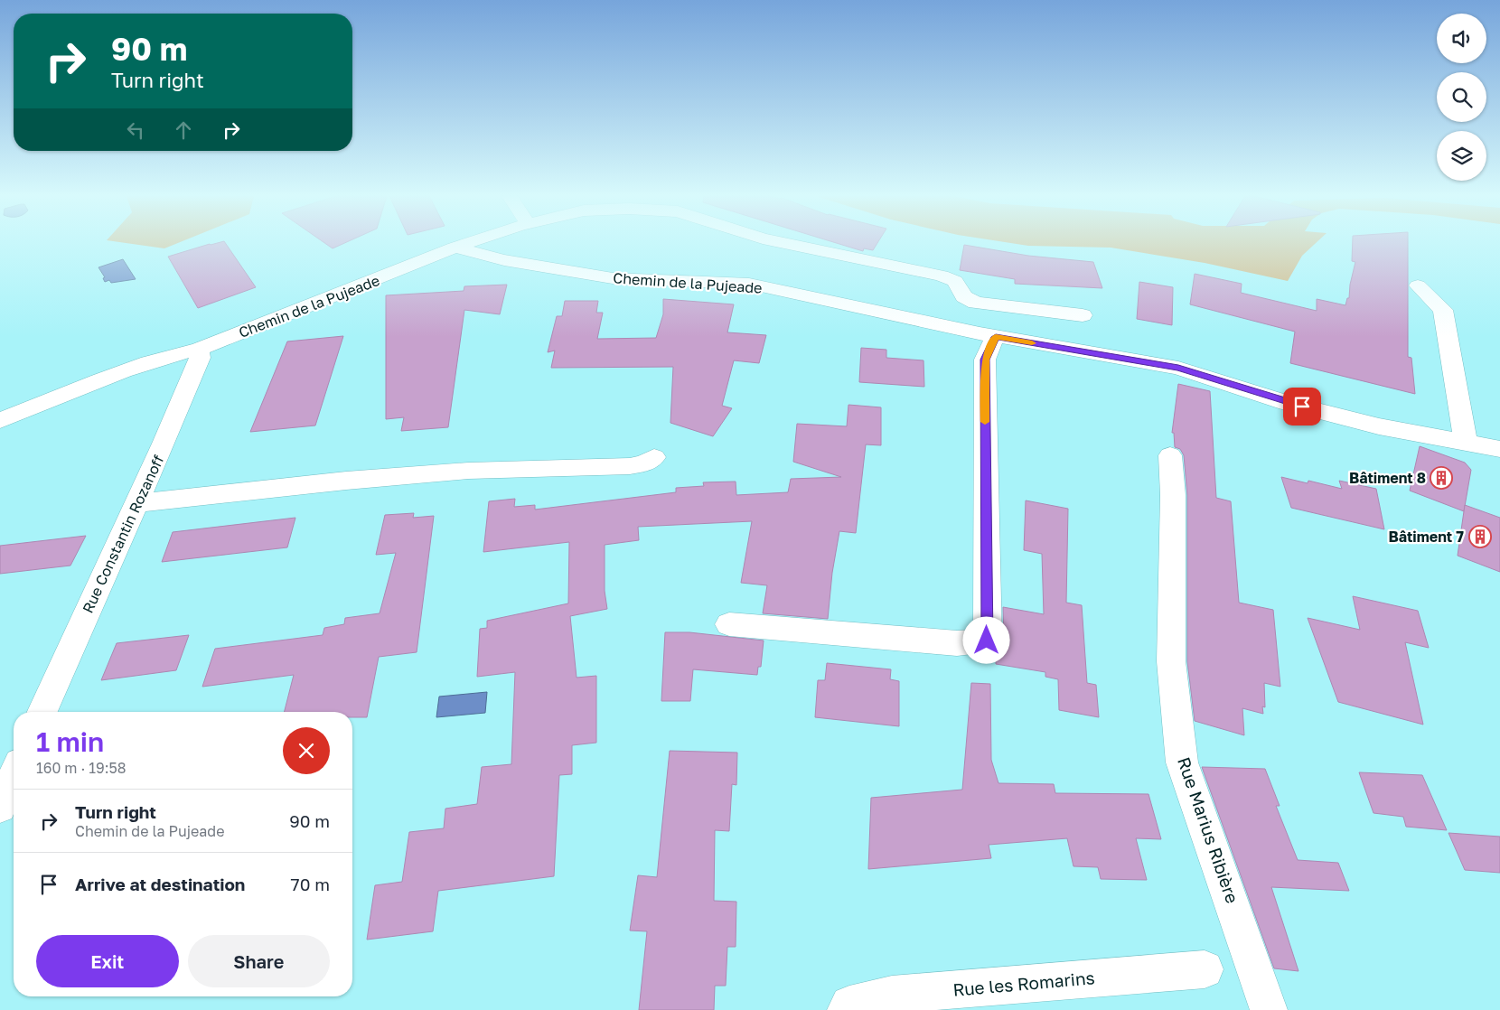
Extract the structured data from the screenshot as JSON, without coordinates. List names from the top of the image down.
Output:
{
  "streets": {
    "street": [
      "Chemin de la Pujeade",
      "Rue Constantin Rozanoff",
      "Rue Marius Ribière",
      "Rue les Romarins"
    ]
  },
  "crossings": [
    ["Chemin de la Pujeade", "Rue Constantin Rozanoff"]
  ],
  "places": {
    "building": ["Bâtiment 8", "Bâtiment 7"]
  },
  "page": {
    "turn": ["90 m", "Turn right"],
    "heading": ["1 min", "160 m · 19:58"],
    "list": [
      {
        "name": "Turn right",
        "note": "Chemin de la Pujeade",
        "value": "90 m"
      },
      {
        "name": "Arrive at destination",
        "value": "70 m"
      }
    ],
    "buttons": ["Exit", "Share"]
  }
}
